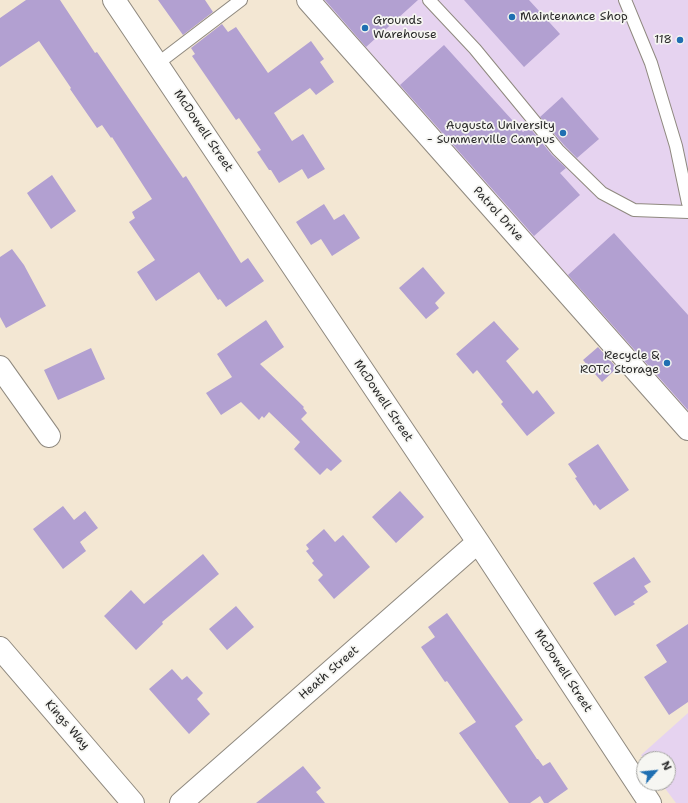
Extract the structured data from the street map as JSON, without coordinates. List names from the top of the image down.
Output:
{
  "streets": {
    "street": [
      "McDowell Street",
      "Patrol Drive",
      "Heath Street",
      "Kings Way"
    ]
  },
  "crossings": [
    ["McDowell Street", "Heath Street"]
  ],
  "places": [
    "Maintenance Shop",
    "Grounds Warehouse",
    "118",
    "Augusta University - Summerville Campus",
    "Recycle & ROTC Storage"
  ],
  "north": "top right"
}
